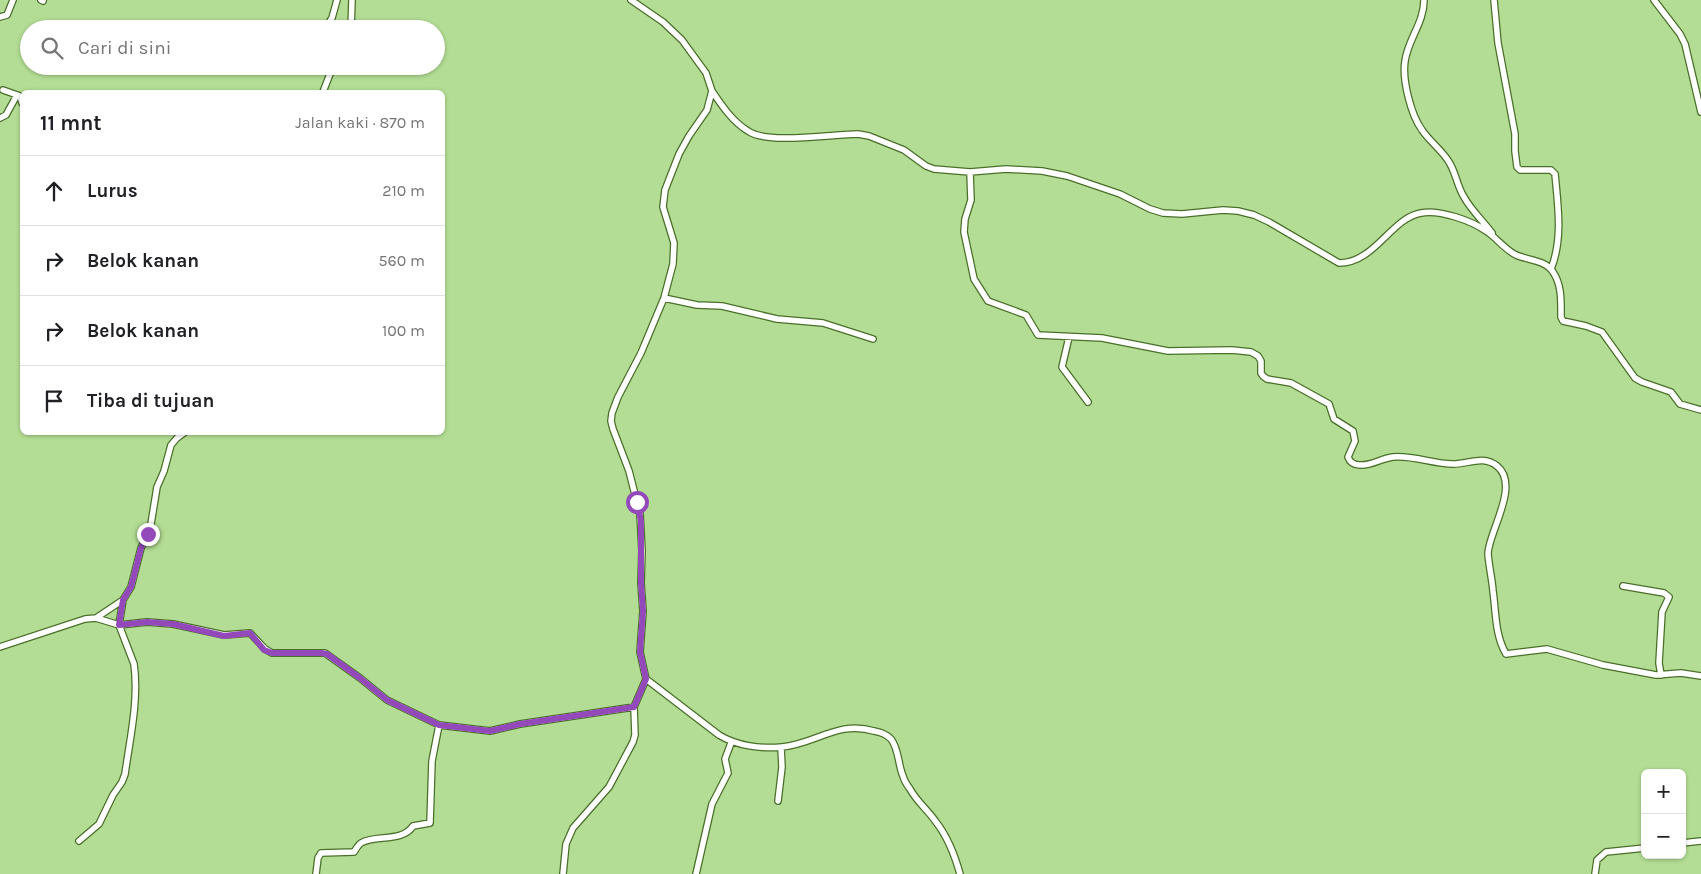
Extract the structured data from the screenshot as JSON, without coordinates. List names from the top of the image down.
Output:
{
  "page": {
    "search": "Cari di sini",
    "heading": ["11 mnt", "Jalan kaki · 870 m"],
    "list": [
      ["Lurus", "210 m"],
      ["Belok kanan", "560 m"],
      ["Belok kanan", "100 m"],
      "Tiba di tujuan"
    ],
    "map_buttons": ["+", "−"]
  }
}
